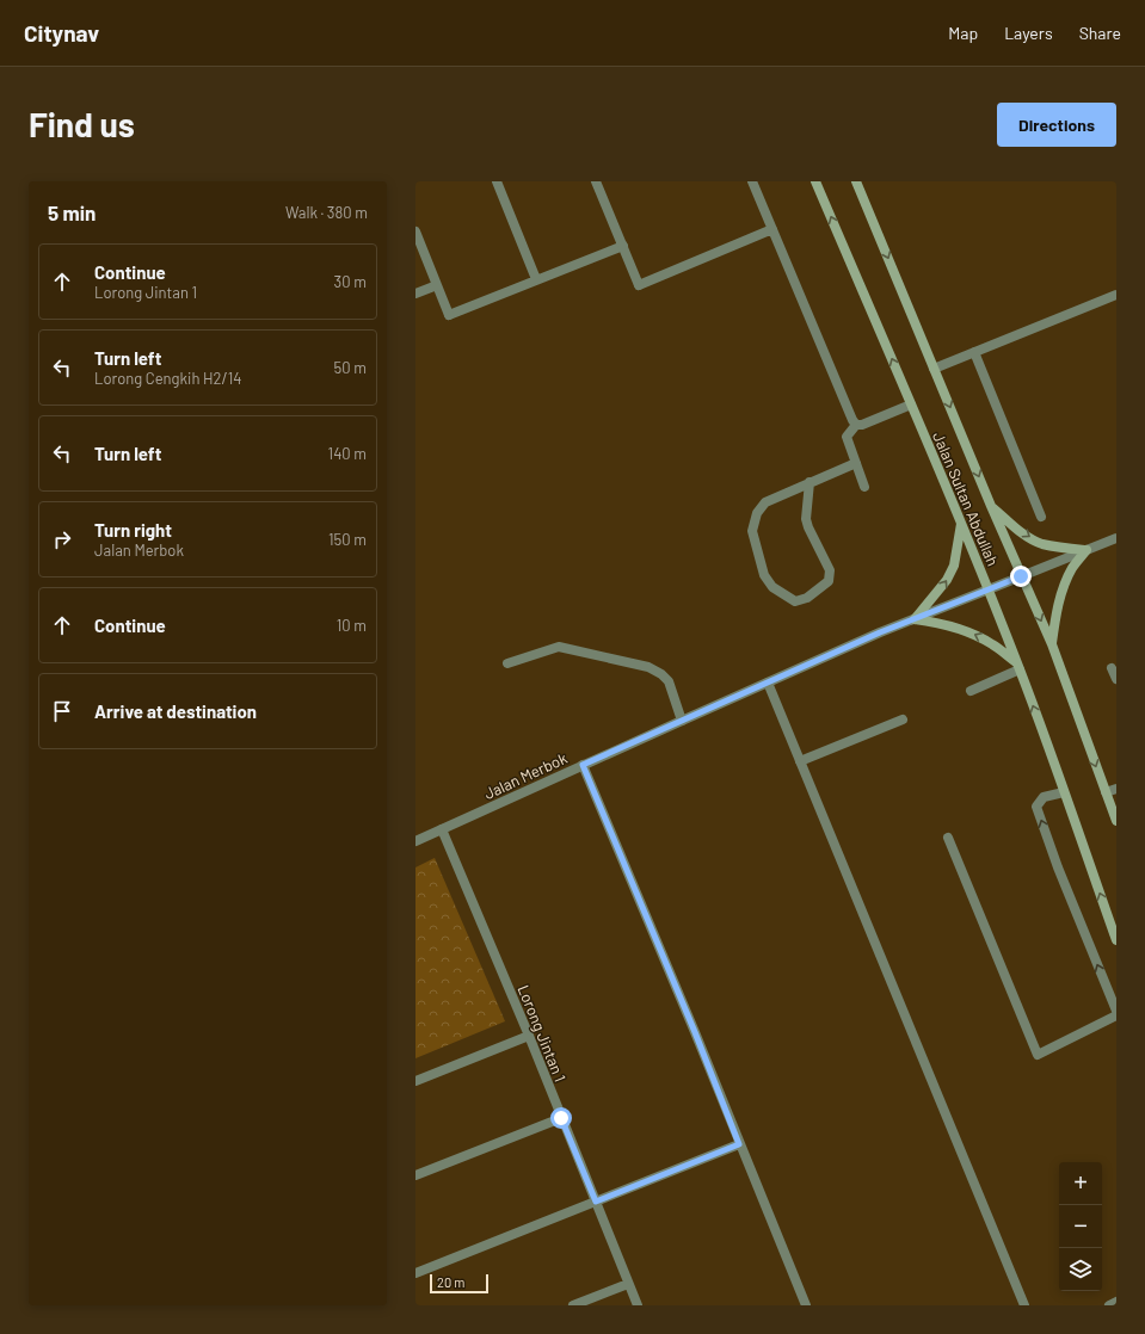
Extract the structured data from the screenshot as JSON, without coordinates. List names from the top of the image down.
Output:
{
  "streets": {
    "main road": ["Jalan Sultan Abdullah"],
    "street": ["Jalan Merbok", "Lorong Jintan 1"]
  },
  "crossings": [
    ["Jalan Sultan Abdullah", "Jalan Merbok"],
    ["Jalan Merbok", "Lorong Jintan 1"]
  ],
  "scale_bar": "20 m",
  "page": {
    "header": "Citynav",
    "nav": ["Map", "Layers", "Share"],
    "buttons": "Directions",
    "title": "Find us",
    "heading": ["5 min", "Walk · 380 m"],
    "list": [
      ["Continue", "Lorong Jintan 1", "30 m"],
      ["Turn left", "Lorong Cengkih H2/14", "50 m"],
      ["Turn left", "140 m"],
      ["Turn right", "Jalan Merbok", "150 m"],
      ["Continue", "10 m"],
      "Arrive at destination"
    ],
    "map_buttons": ["+", "−"],
    "scale": "20 m"
  }
}
